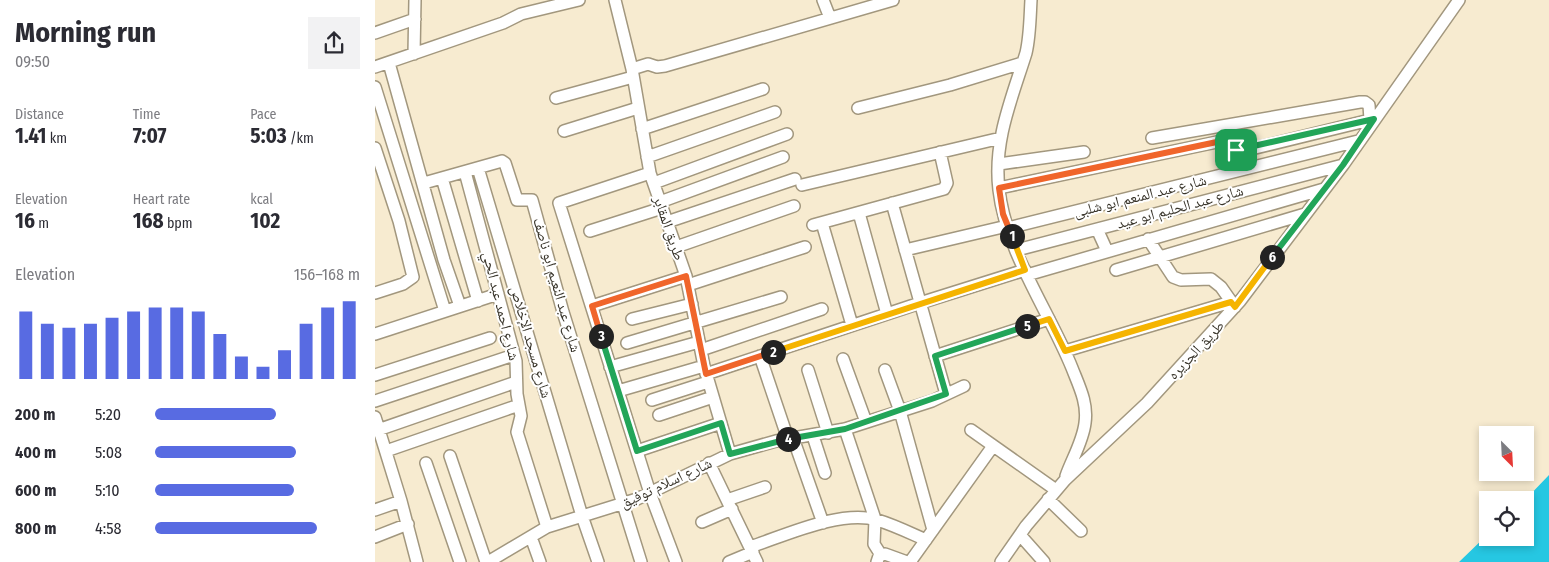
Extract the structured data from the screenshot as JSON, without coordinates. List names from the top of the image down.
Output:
{
  "streets": {
    "street": [
      "شارع عبد المنعم ابو شلبى",
      "شارع عبد الحليم ابو عيد",
      "طريق المقابر",
      "شارع عبد النعيم ابو ناصف",
      "شارع احمد عبد الحي",
      "شارع مسجد الإخلاص",
      "طريق الجزيره",
      "شارع اسلام توفيق"
    ]
  },
  "crossings": [
    ["شارع عبد المنعم ابو شلبى", "طريق الجزيره"],
    ["شارع عبد الحليم ابو عيد", "طريق الجزيره"],
    ["طريق المقابر", "شارع اسلام توفيق"],
    ["شارع عبد النعيم ابو ناصف", "شارع احمد عبد الحي"],
    ["شارع عبد النعيم ابو ناصف", "شارع مسجد الإخلاص"],
    ["شارع عبد النعيم ابو ناصف", "شارع اسلام توفيق"],
    ["شارع احمد عبد الحي", "شارع اسلام توفيق"],
    ["شارع مسجد الإخلاص", "شارع اسلام توفيق"]
  ],
  "north": "bottom right",
  "page": {
    "heading": ["Morning run", "09:50"],
    "stats": [
      ["Distance", "1.41 km"],
      ["Time", "7:07"],
      ["Pace", "5:03 /km"],
      ["Elevation", "16 m"],
      ["Heart rate", "168 bpm"],
      ["kcal", "102"]
    ],
    "pins": [
      "1",
      "6",
      "5",
      "3",
      "2",
      "4"
    ],
    "chart": ["Elevation", "156–168 m"],
    "list": [
      {
        "name": "200 m",
        "note": "5:20"
      },
      {
        "name": "400 m",
        "note": "5:08"
      },
      {
        "name": "600 m",
        "note": "5:10"
      },
      {
        "name": "800 m",
        "note": "4:58"
      }
    ]
  }
}
